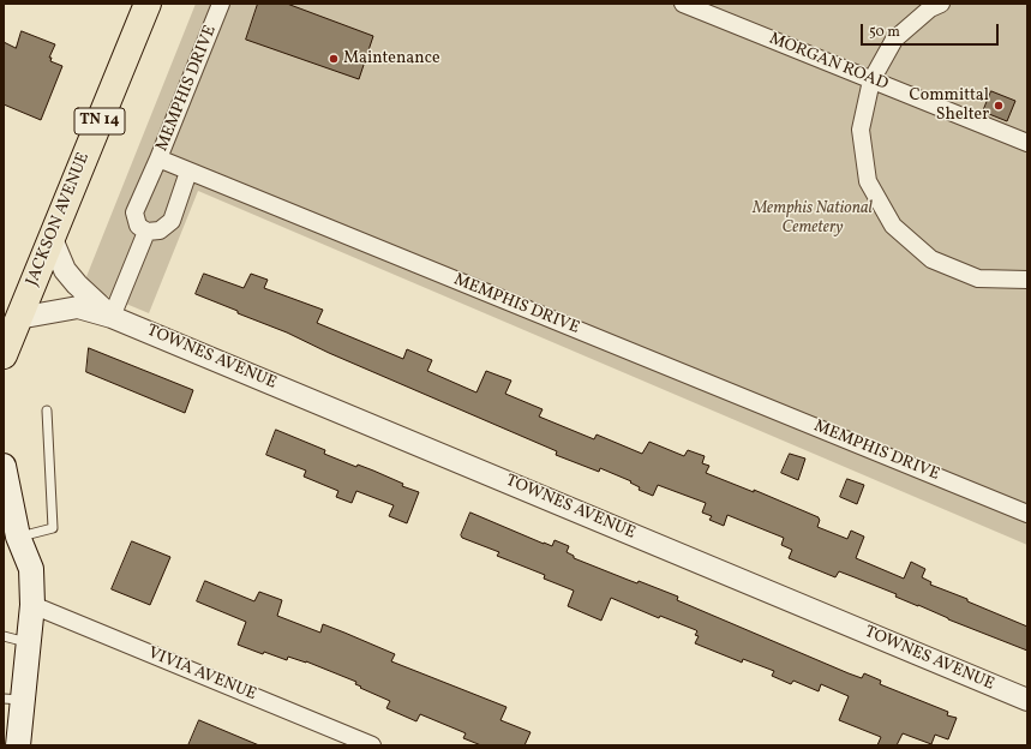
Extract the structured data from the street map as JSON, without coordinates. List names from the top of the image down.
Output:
{
  "streets": {
    "main road": ["TN 14", "JACKSON AVENUE"],
    "street": [
      "MORGAN ROAD",
      "MEMPHIS DRIVE",
      "TOWNES AVENUE",
      "VIVIA AVENUE"
    ]
  },
  "crossings": [
    ["JACKSON AVENUE", "TOWNES AVENUE"]
  ],
  "parks": ["Memphis National Cemetery"],
  "places": ["Maintenance", "Committal Shelter"],
  "scale_bar": "50 m"
}
